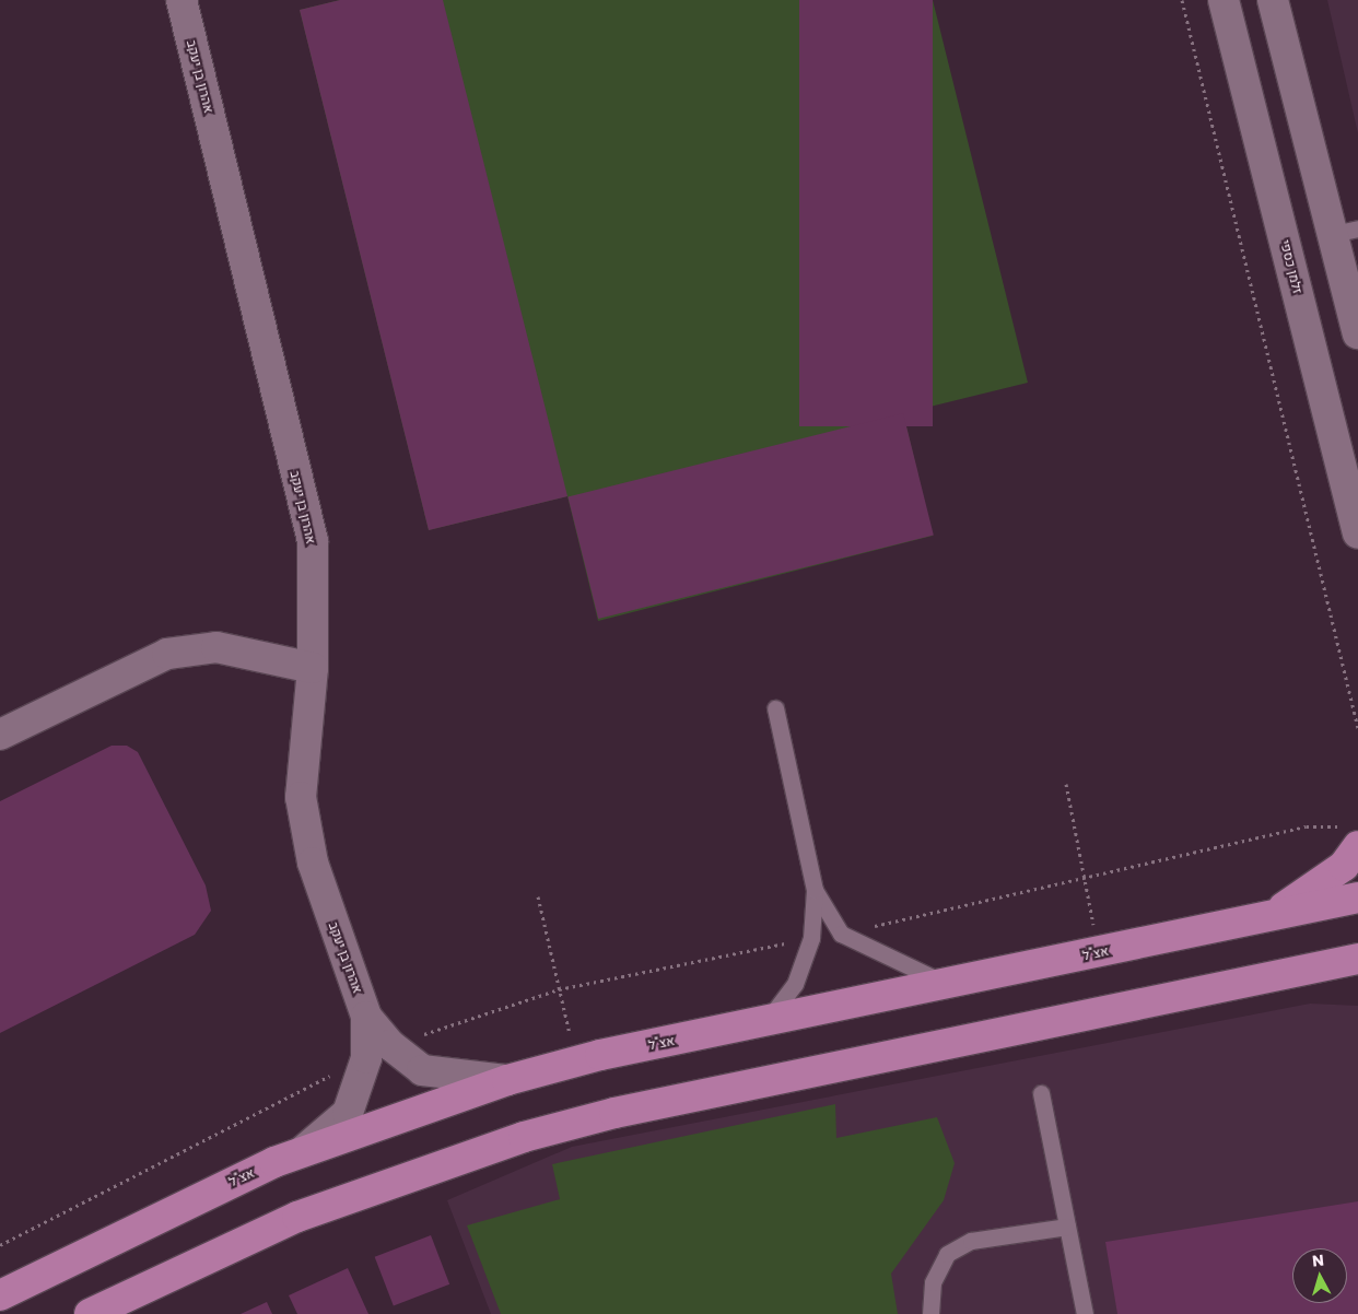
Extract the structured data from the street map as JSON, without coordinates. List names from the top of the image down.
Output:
{
  "streets": {
    "main road": ["אצ\"ל"],
    "street": ["אהרון בן יעקב", "זלמן כספי"]
  },
  "crossings": [
    ["אהרון בן יעקב", "אצ\"ל"]
  ],
  "north": "top"
}
